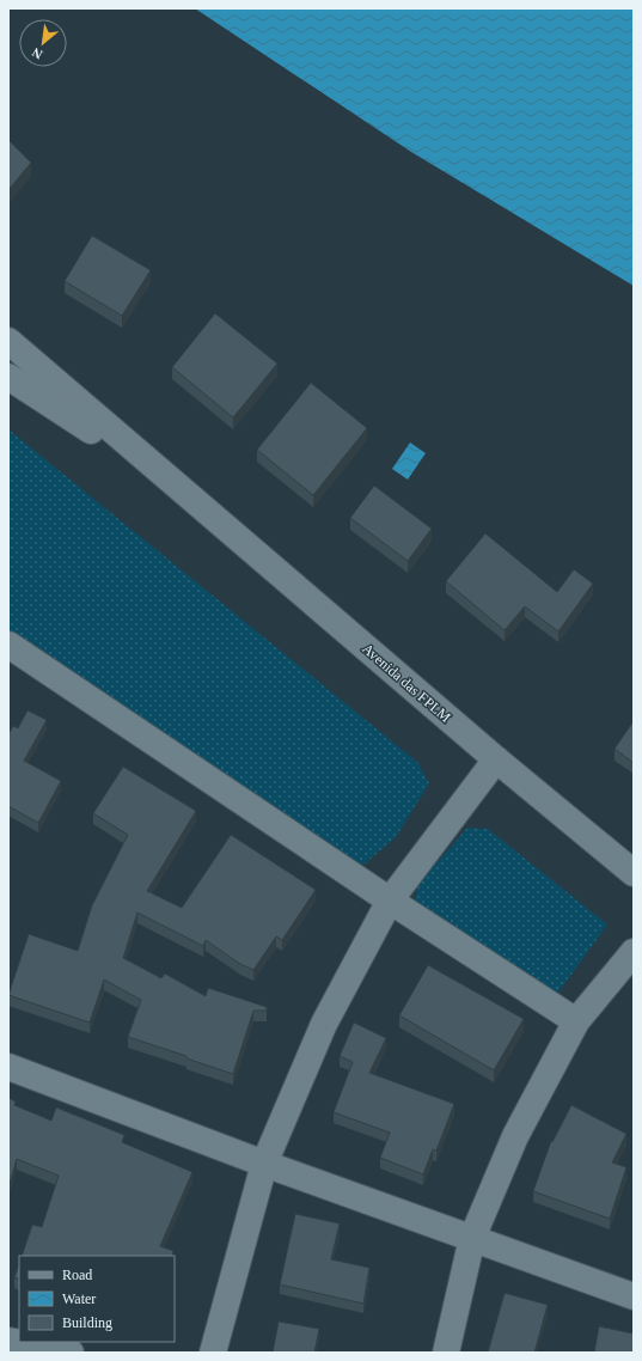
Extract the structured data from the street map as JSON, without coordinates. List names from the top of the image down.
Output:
{
  "streets": {
    "street": ["Avenida das FPLM"]
  },
  "legend": ["Road", "Water", "Building"],
  "north": "bottom left"
}
